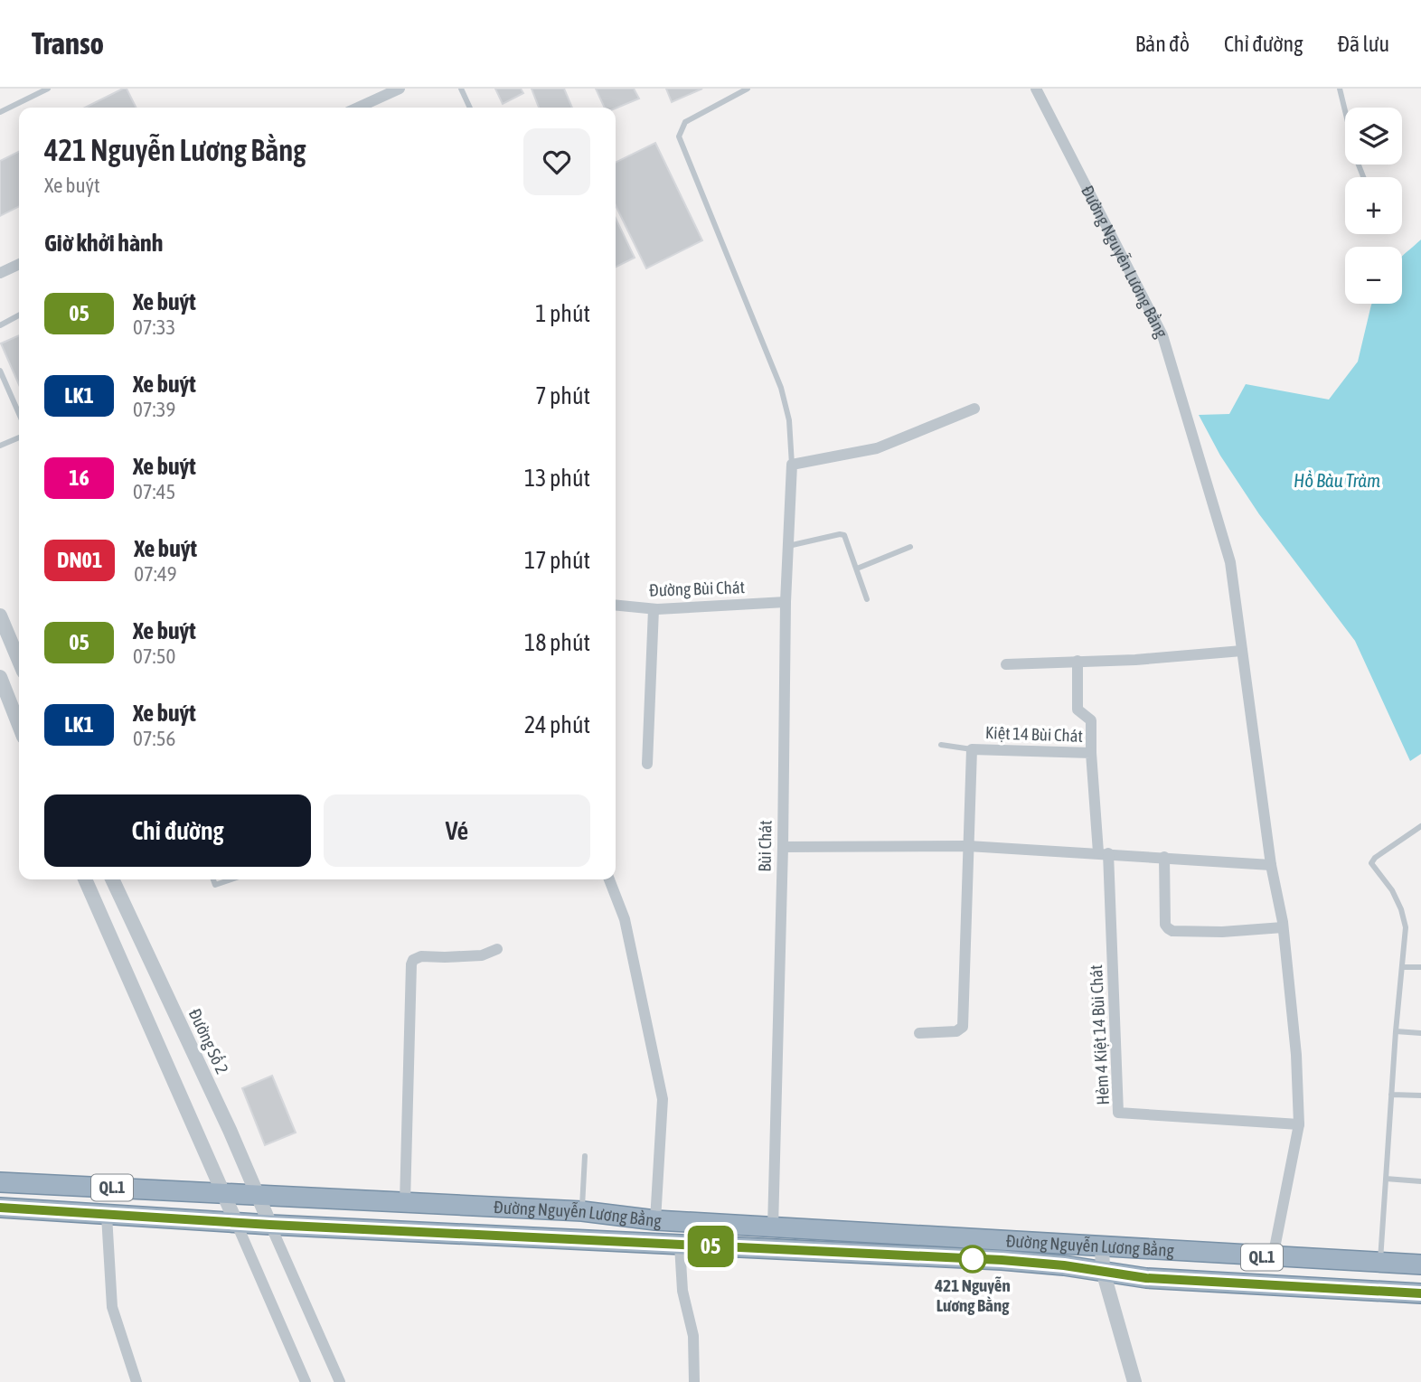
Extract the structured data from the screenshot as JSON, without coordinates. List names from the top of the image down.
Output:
{
  "streets": {
    "highway": ["Đường Nguyễn Lương Bằng", "QL.1"],
    "street": [
      "Đường Bùi Chát",
      "Kiệt 14 Bùi Chát",
      "Bùi Chát",
      "Hẻm 4 Kiệt 14 Bùi Chát",
      "Đường Số 2"
    ]
  },
  "crossings": [
    ["Đường Nguyễn Lương Bằng", "Bùi Chát"],
    ["Đường Nguyễn Lương Bằng", "Hẻm 4 Kiệt 14 Bùi Chát"],
    ["Đường Nguyễn Lương Bằng", "Đường Số 2"],
    ["Đường Bùi Chát", "Bùi Chát"],
    ["Kiệt 14 Bùi Chát", "Hẻm 4 Kiệt 14 Bùi Chát"]
  ],
  "water": ["Hồ Bàu Tràm"],
  "places": ["421 Nguyễn Lương Bằng"],
  "lines": ["bus line 05"],
  "page": {
    "header": "Transo",
    "nav": ["Bản đồ", "Chỉ đường", "Đã lưu"],
    "on_map": "05",
    "map_buttons": ["+", "−"],
    "heading": [
      ["421 Nguyễn Lương Bằng", "Xe buýt"],
      "Giờ khởi hành"
    ],
    "list": [
      {
        "mark": "05",
        "name": "Xe buýt",
        "note": "07:33",
        "value": "1 phút"
      },
      {
        "mark": "LK1",
        "name": "Xe buýt",
        "note": "07:39",
        "value": "7 phút"
      },
      {
        "mark": "16",
        "name": "Xe buýt",
        "note": "07:45",
        "value": "13 phút"
      },
      {
        "mark": "DN01",
        "name": "Xe buýt",
        "note": "07:49",
        "value": "17 phút"
      },
      {
        "mark": "05",
        "name": "Xe buýt",
        "note": "07:50",
        "value": "18 phút"
      },
      {
        "mark": "LK1",
        "name": "Xe buýt",
        "note": "07:56",
        "value": "24 phút"
      }
    ],
    "buttons": ["Chỉ đường", "Vé"]
  }
}
